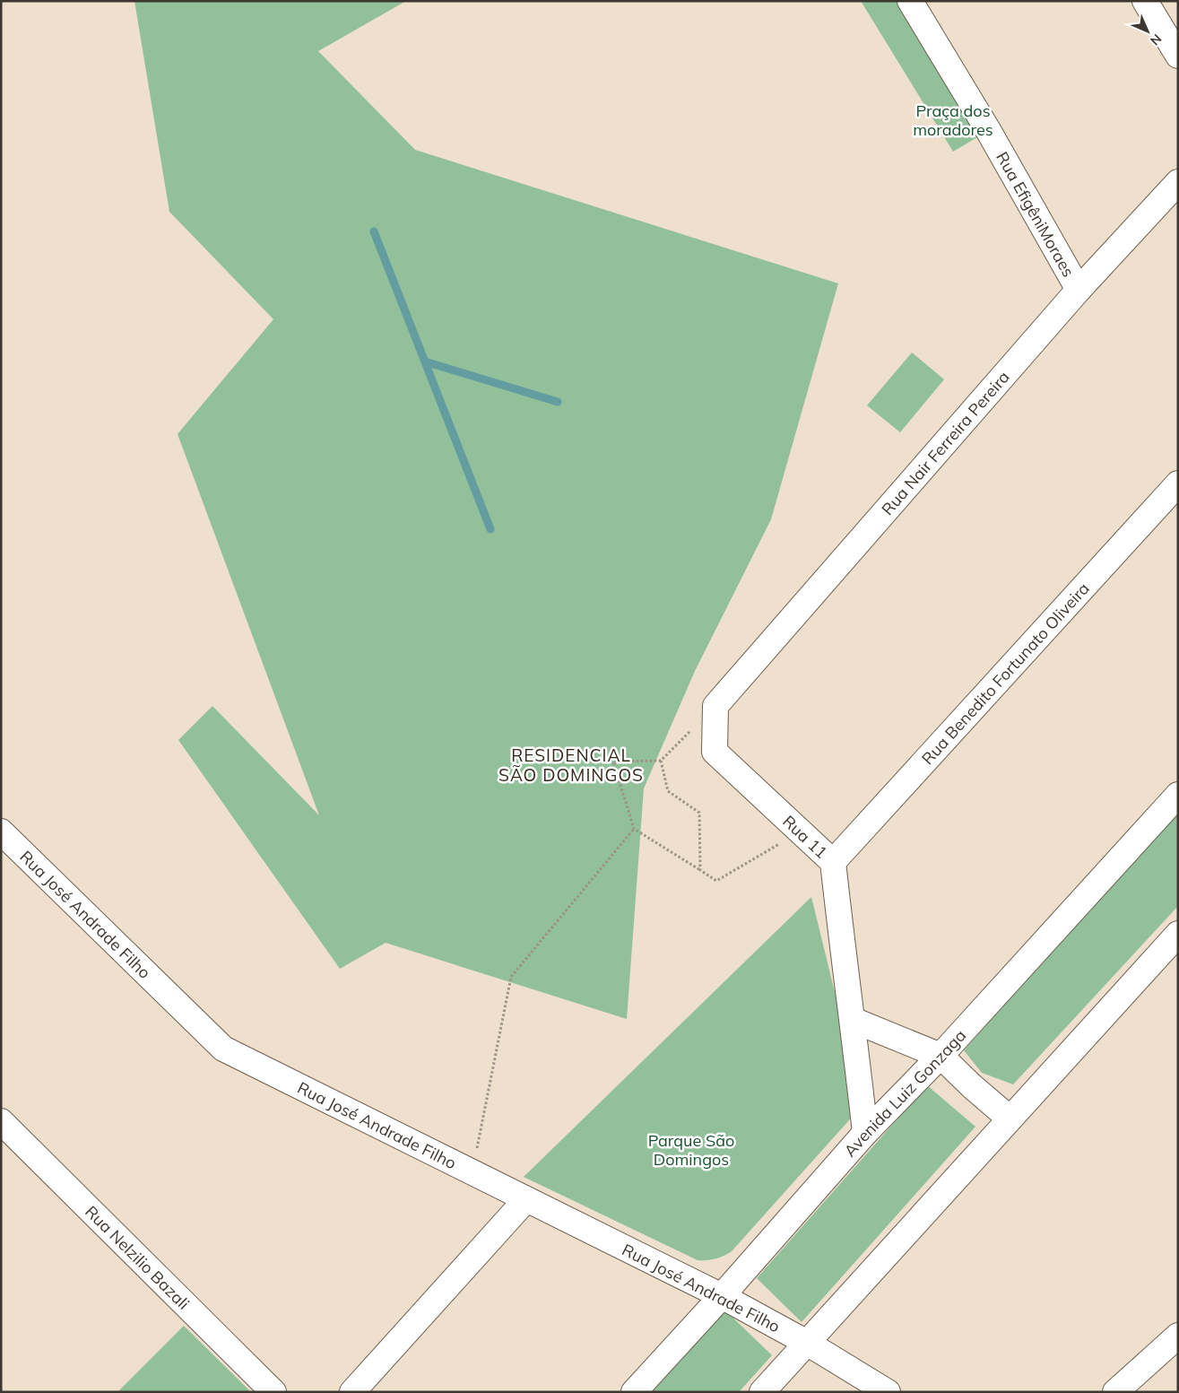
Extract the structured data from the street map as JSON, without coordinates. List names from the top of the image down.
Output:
{
  "streets": {
    "street": [
      "Rua EfigêniMoraes",
      "Rua Nair Ferreira Pereira",
      "Rua Benedito Fortunato Oliveira",
      "Rua 11",
      "Rua José Andrade Filho",
      "Avenida Luiz Gonzaga",
      "Rua Nelzilio Bazali"
    ]
  },
  "crossings": [
    ["Rua EfigêniMoraes", "Rua Nair Ferreira Pereira"],
    ["Rua Nair Ferreira Pereira", "Rua 11"],
    ["Rua Benedito Fortunato Oliveira", "Rua 11"],
    ["Rua 11", "Avenida Luiz Gonzaga"],
    ["Rua José Andrade Filho", "Avenida Luiz Gonzaga"]
  ],
  "districts": ["RESIDENCIAL SÃO DOMINGOS"],
  "parks": ["Praça dos moradores", "Parque São Domingos"],
  "north": "bottom right"
}
